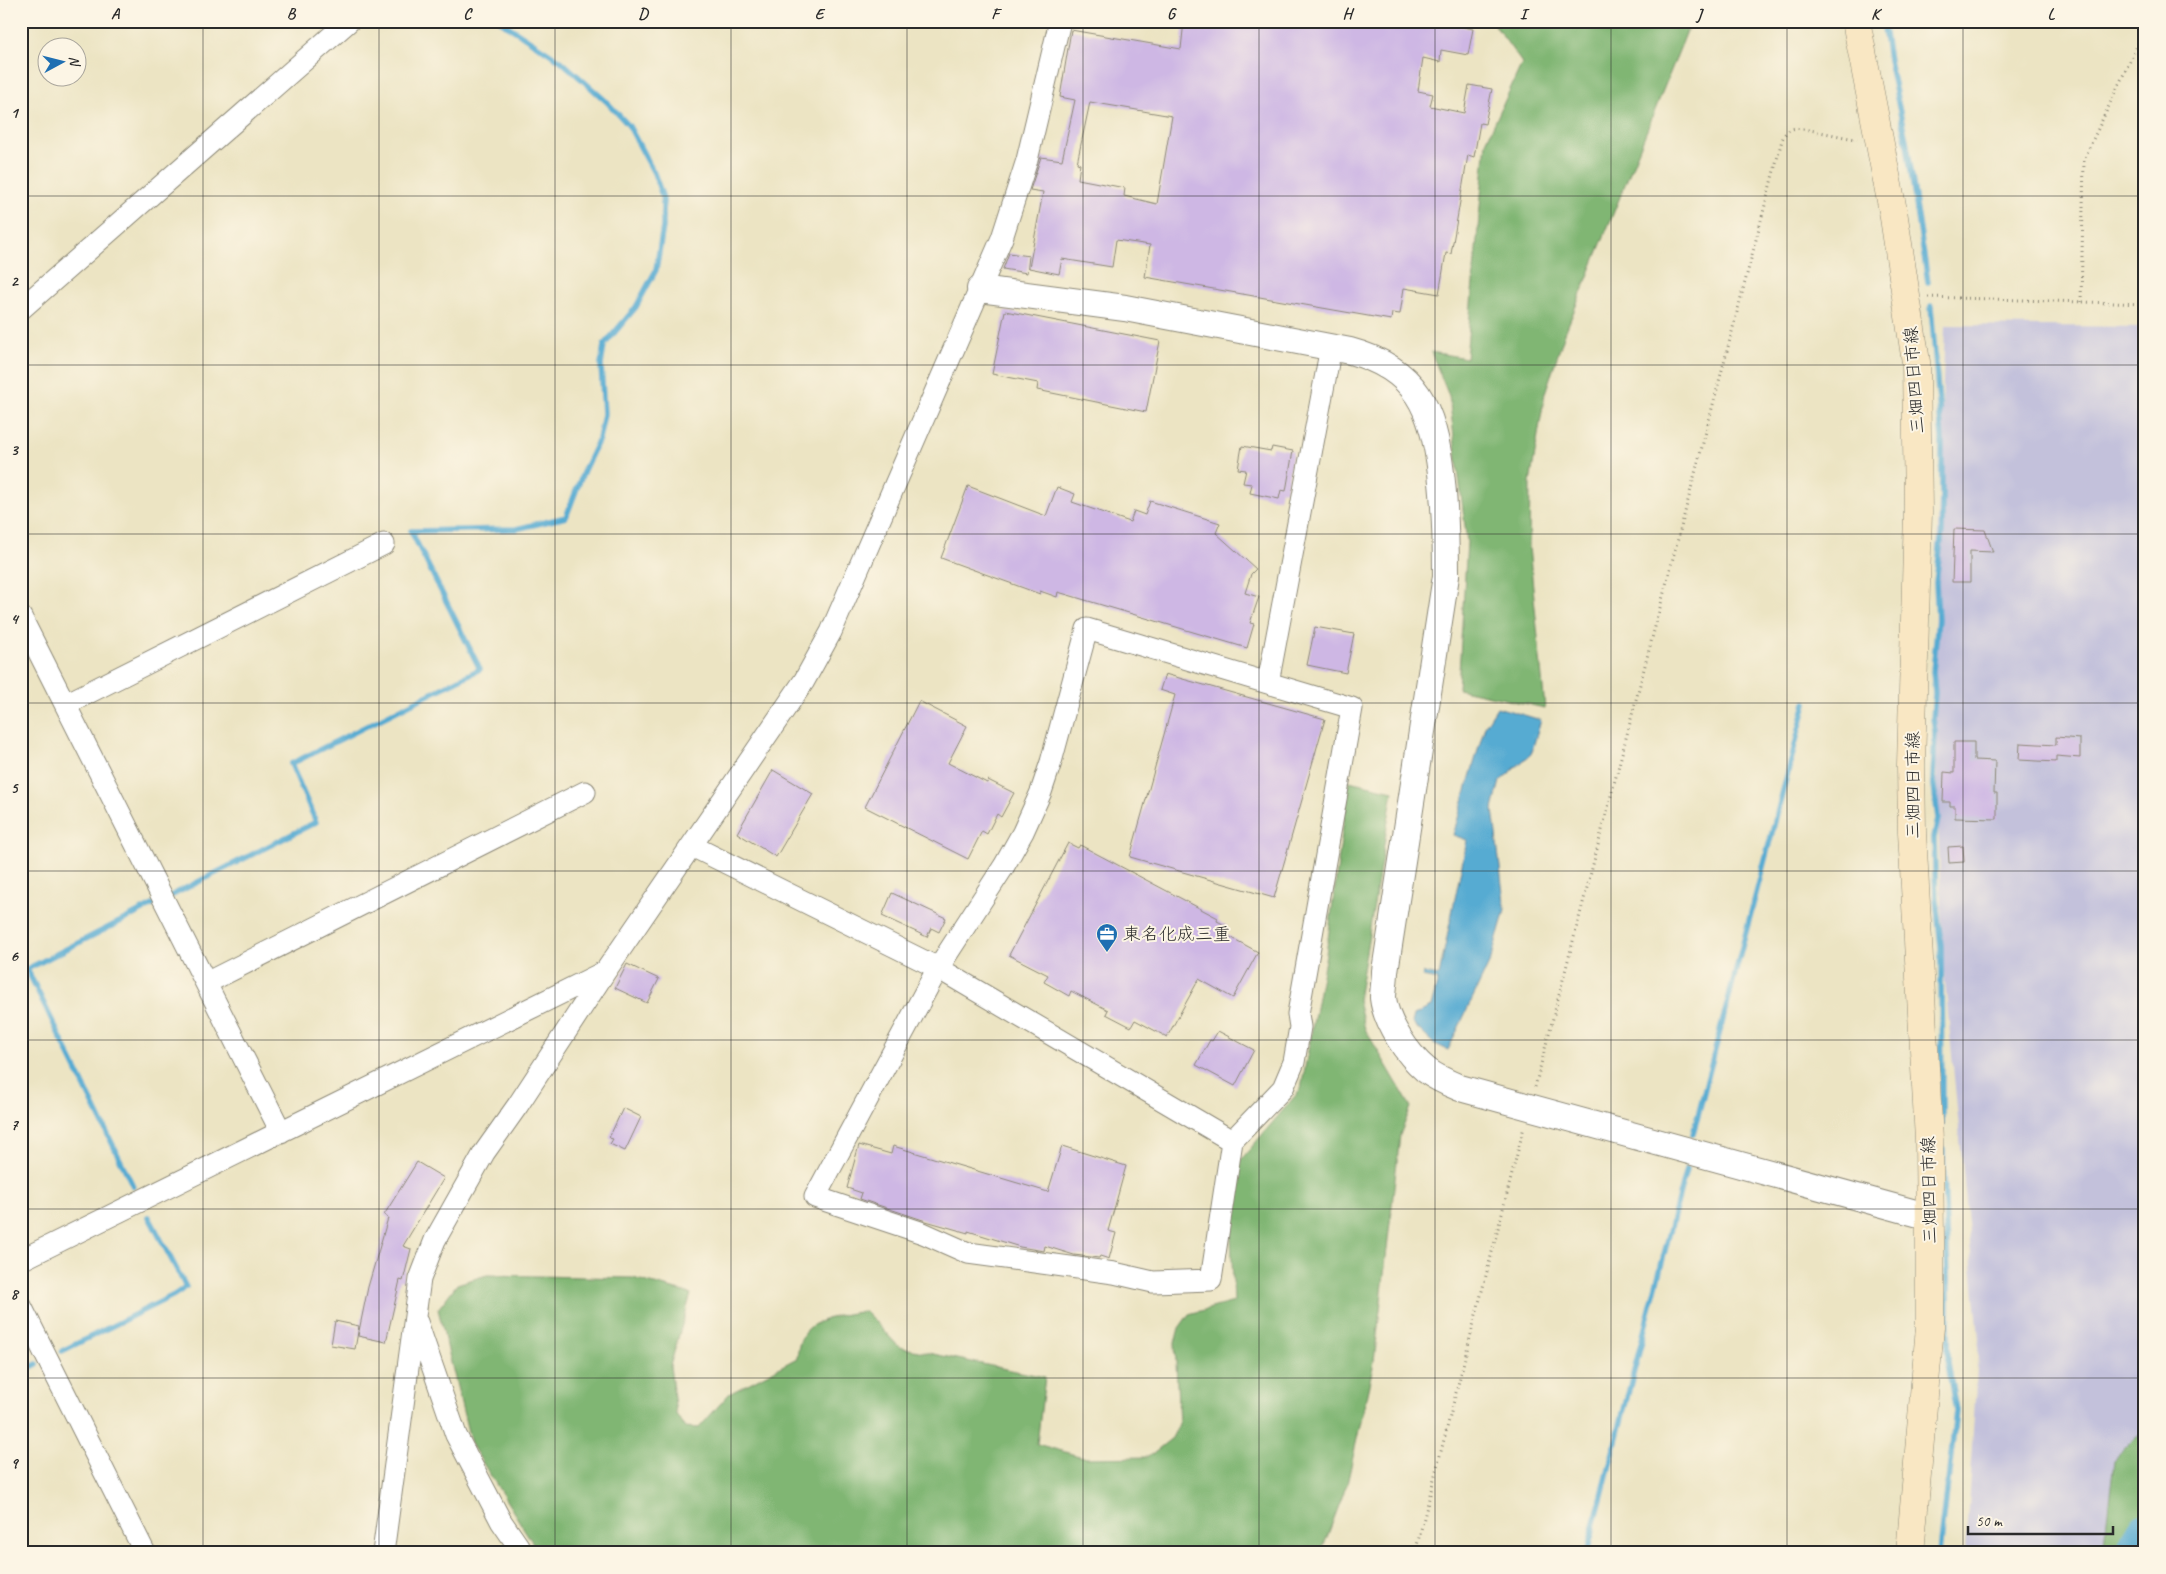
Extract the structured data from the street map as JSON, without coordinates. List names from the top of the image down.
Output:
{
  "streets": {
    "main road": ["三畑四日市線"]
  },
  "places": {
    "office": ["東名化成三重"]
  },
  "scale_bar": "50 m",
  "north": "right",
  "grid": {
    "columns": [
      "A",
      "B",
      "C",
      "D",
      "E",
      "F",
      "G",
      "H",
      "I",
      "J",
      "K",
      "L"
    ],
    "rows": [
      "1",
      "2",
      "3",
      "4",
      "5",
      "6",
      "7",
      "8",
      "9"
    ]
  }
}
